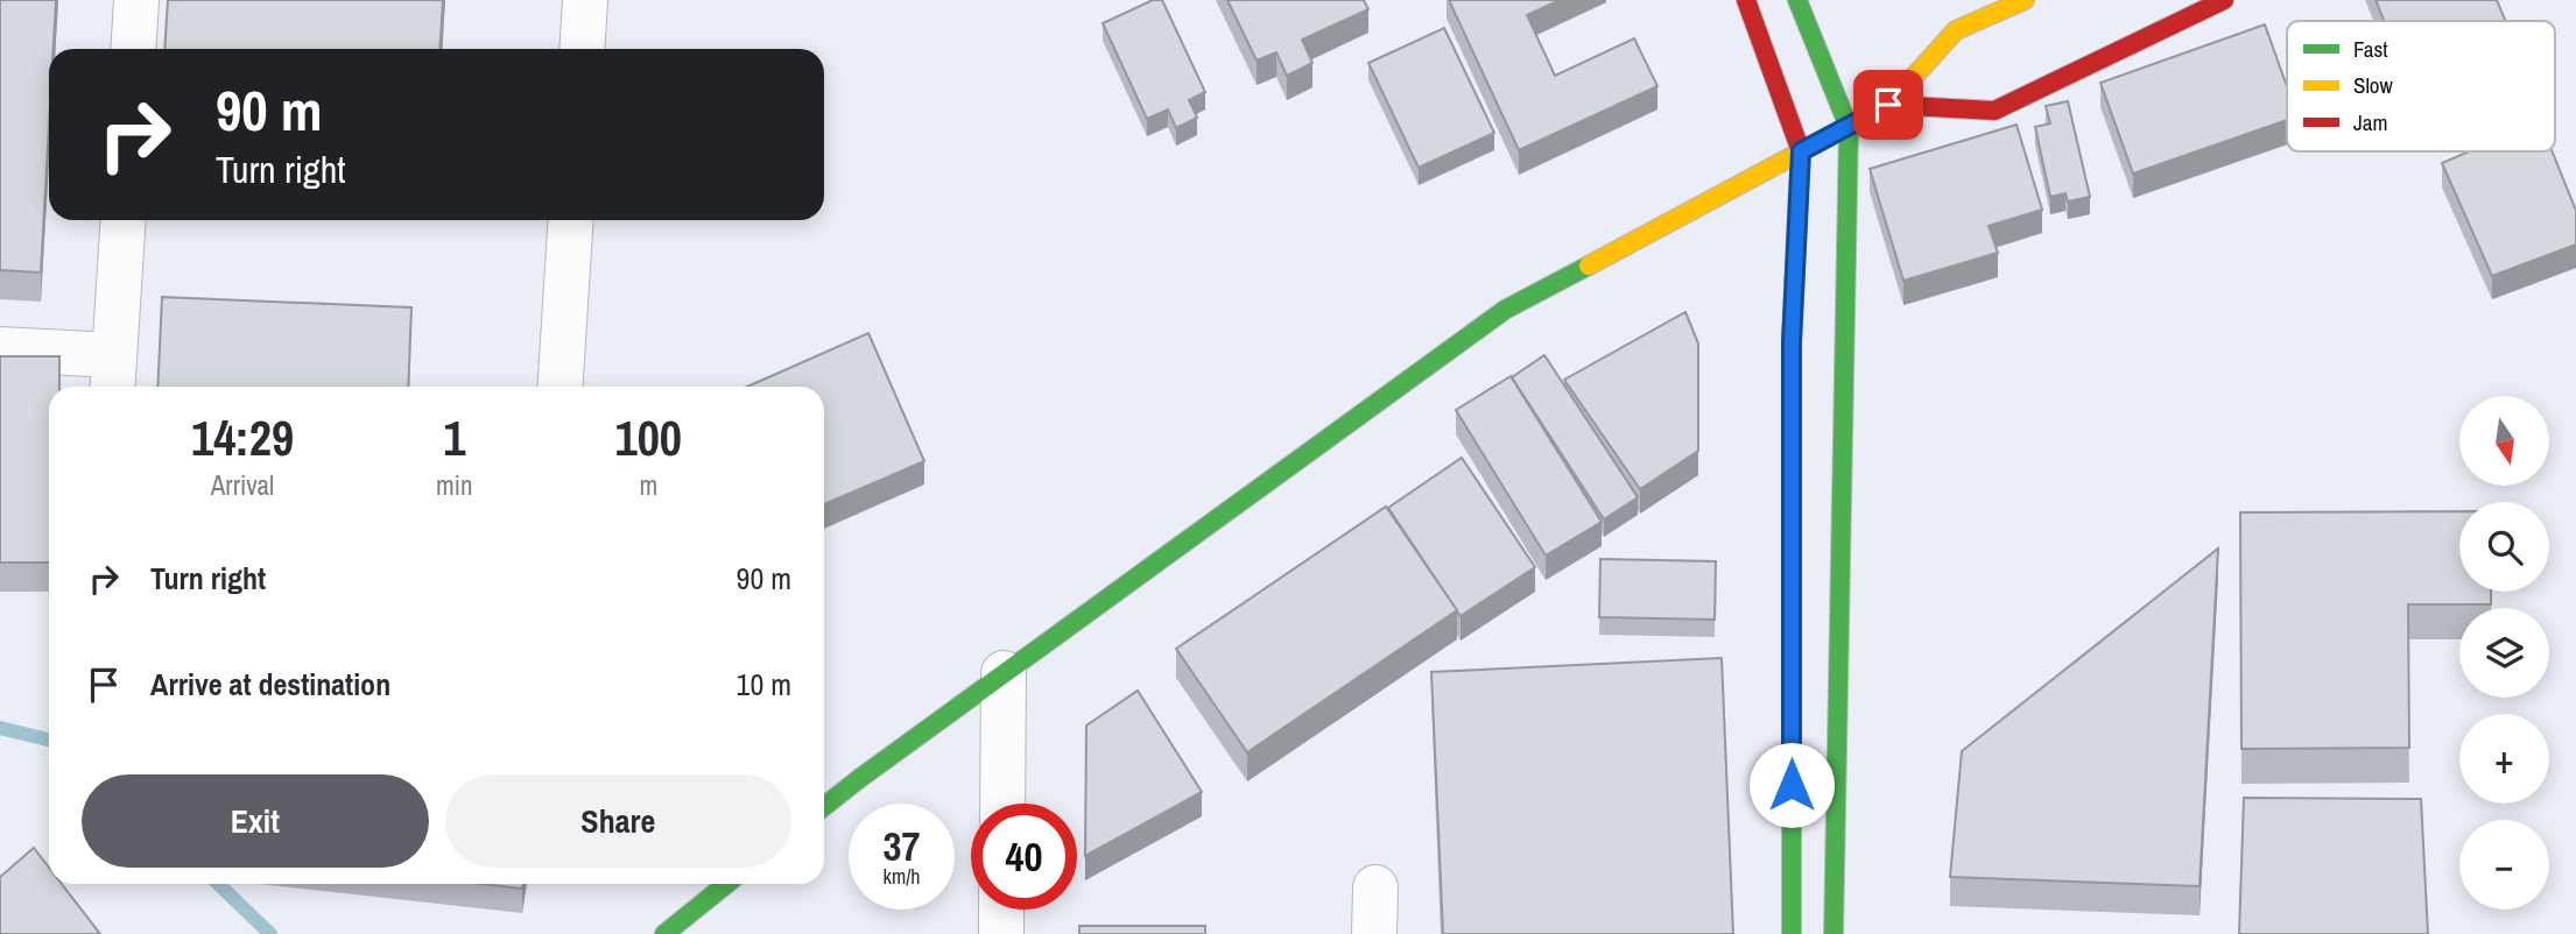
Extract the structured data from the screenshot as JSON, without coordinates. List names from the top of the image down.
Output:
{
  "legend": ["Fast", "Slow", "Jam"],
  "north": "bottom",
  "page": {
    "turn": ["90 m", "Turn right"],
    "eta": [
      "14:29",
      "Arrival",
      "1",
      "min",
      "100",
      "m"
    ],
    "map_buttons": ["+", "−"],
    "list": [
      {
        "name": "Turn right",
        "value": "90 m"
      },
      {
        "name": "Arrive at destination",
        "value": "10 m"
      }
    ],
    "buttons": ["Exit", "Share"],
    "speed": "37 km/h",
    "limit": "40"
  }
}
